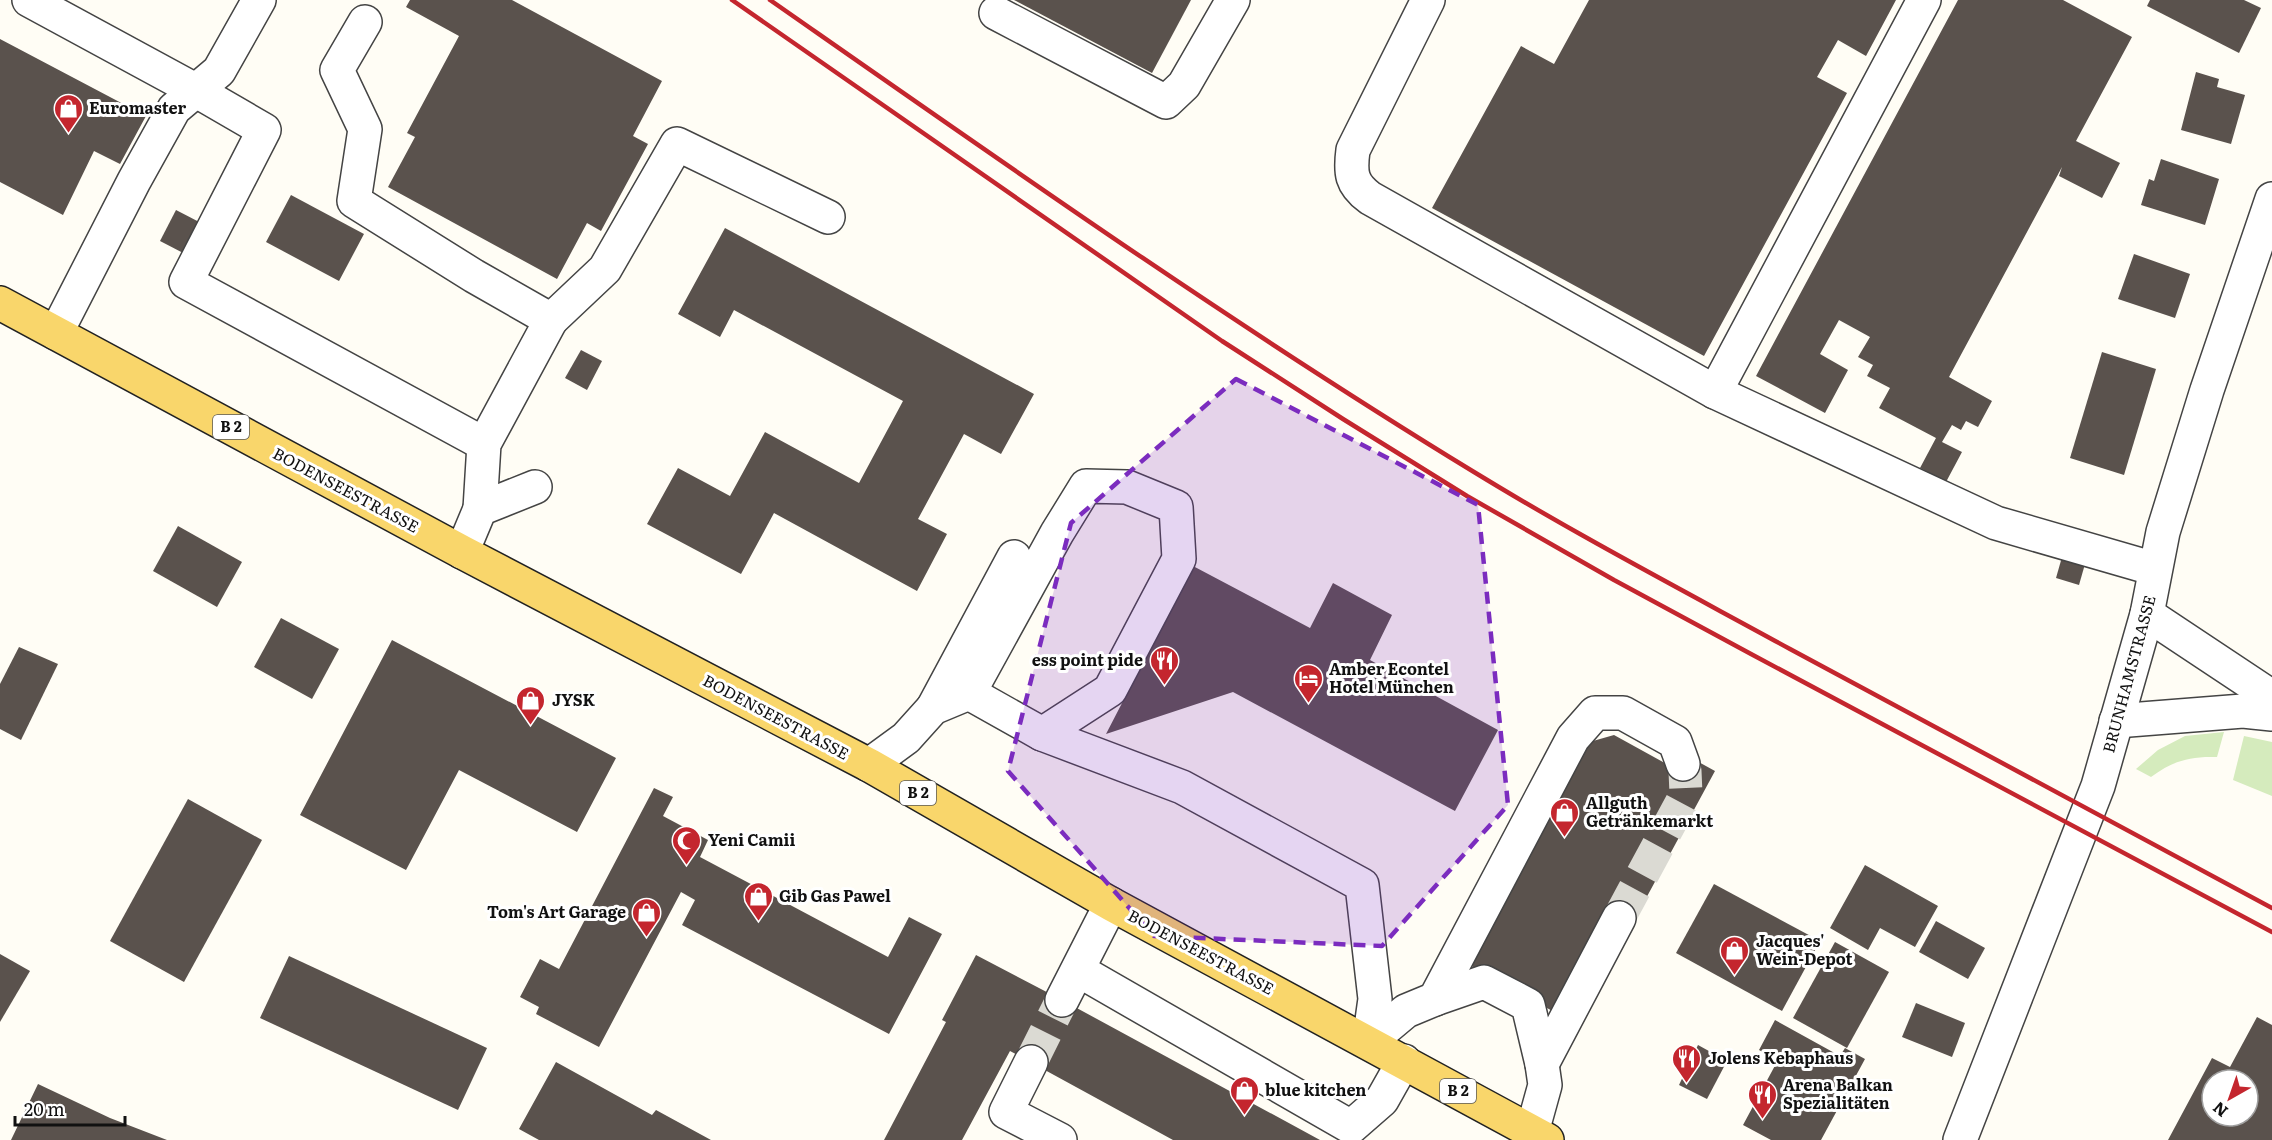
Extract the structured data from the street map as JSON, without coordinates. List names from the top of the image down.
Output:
{
  "streets": {
    "main road": ["B 2", "BODENSEESTRASSE"],
    "street": ["BRUNHAMSTRASSE"]
  },
  "places": {
    "shop": [
      "Euromaster",
      "JYSK",
      "Allguth Getränkemarkt",
      "Gib Gas Pawel",
      "Tom's Art Garage",
      "Jacques' Wein-Depot",
      "blue kitchen"
    ],
    "restaurant": ["ess point pide", "Jolens Kebaphaus", "Arena Balkan Spezialitäten"],
    "hotel": ["Amber Econtel Hotel München"],
    "mosque": ["Yeni Camii"]
  },
  "scale_bar": "20 m",
  "north": "bottom left"
}
